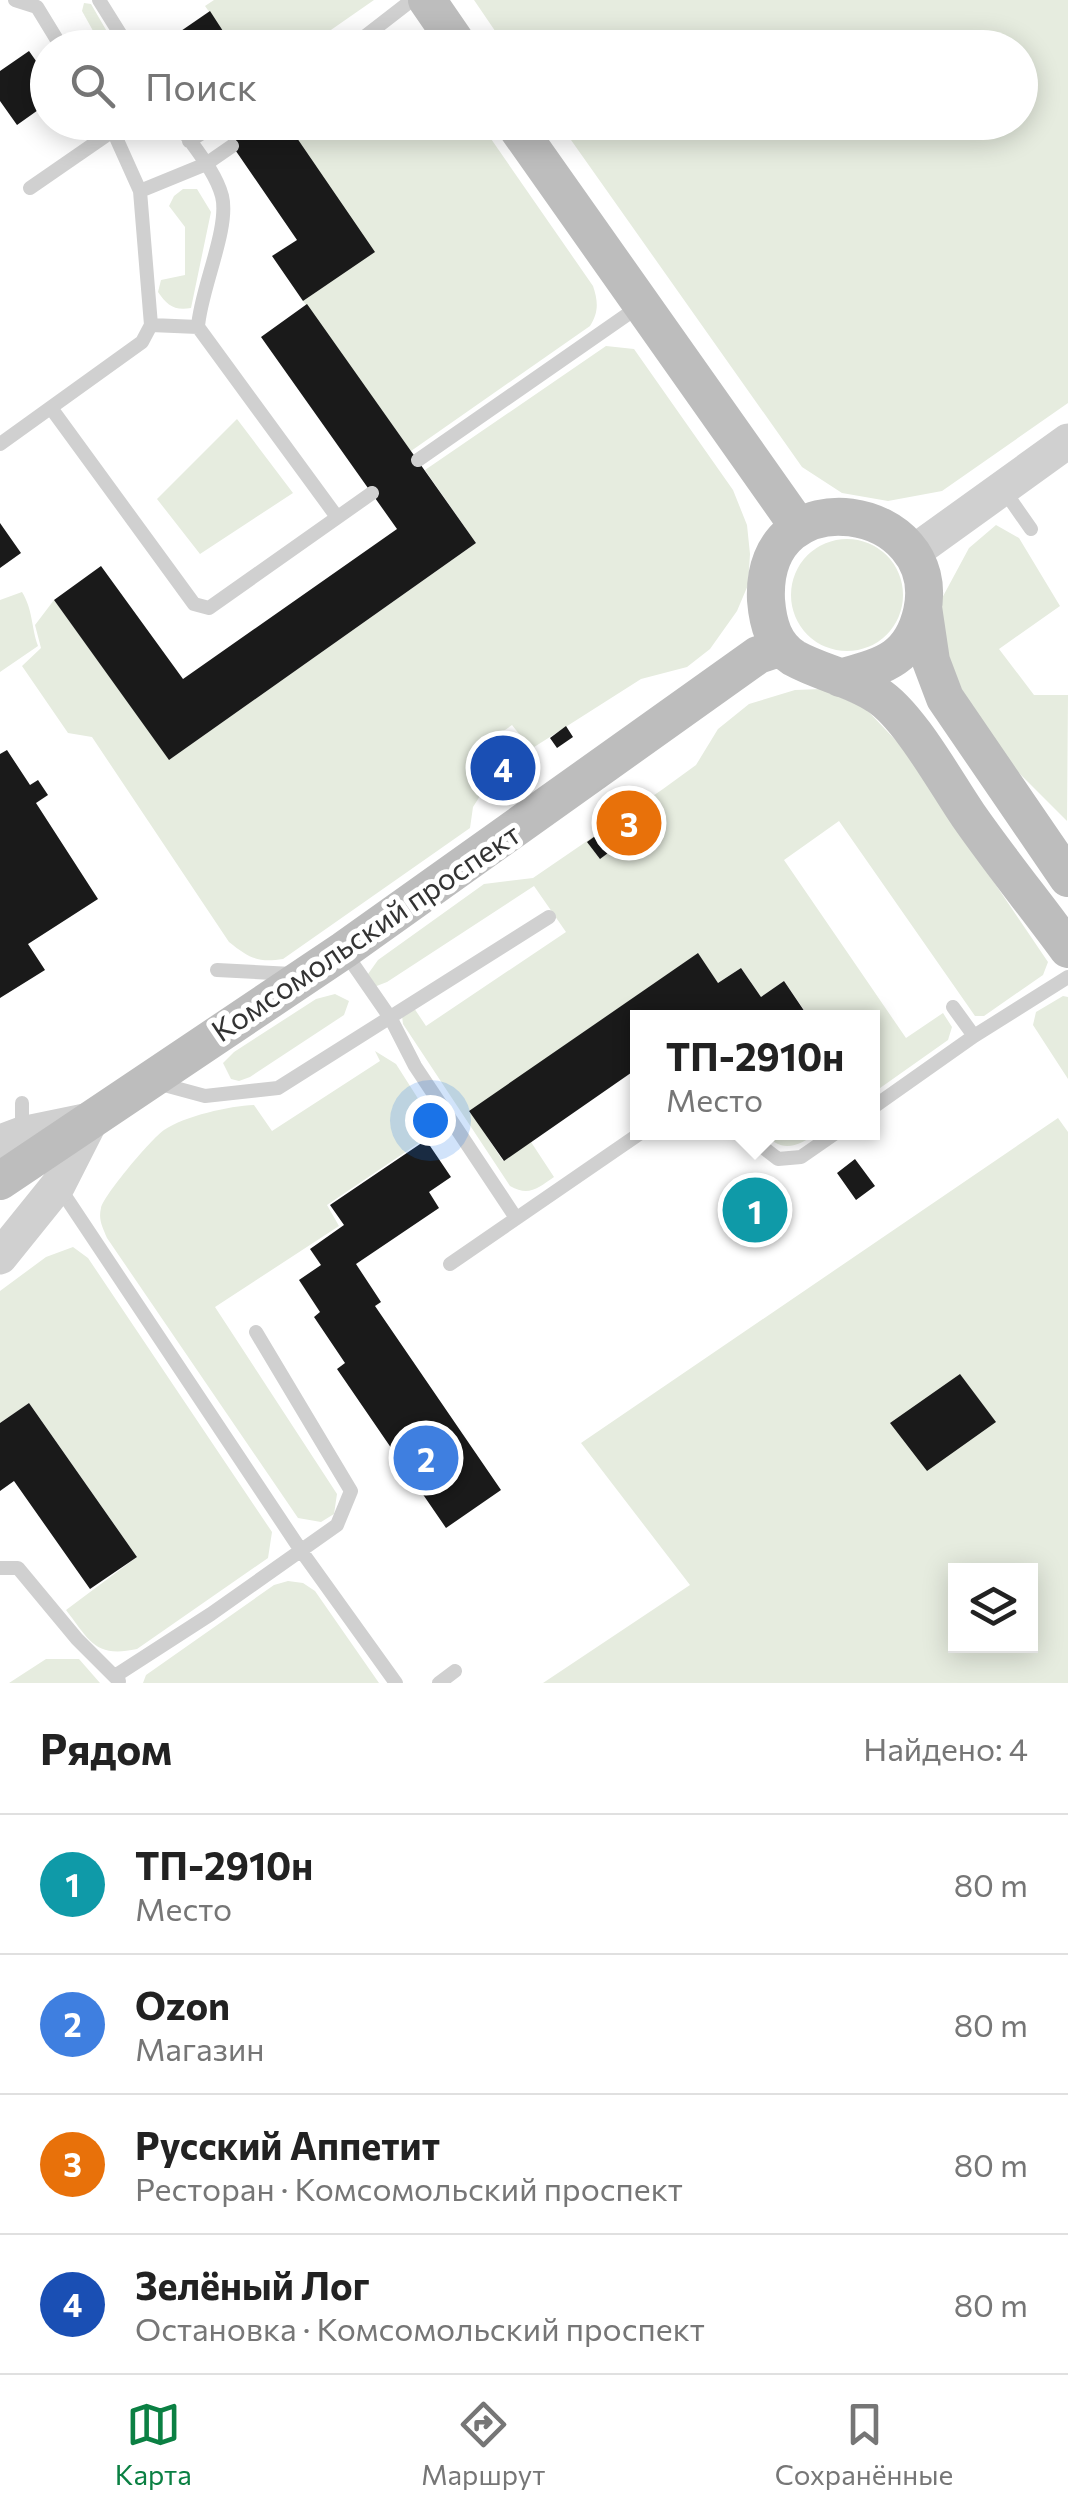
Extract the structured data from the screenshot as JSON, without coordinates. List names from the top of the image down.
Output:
{
  "streets": {
    "main road": ["Комсомольский проспект"]
  },
  "page": {
    "search": "Поиск",
    "pins": [
      "4",
      "3",
      "1",
      "2"
    ],
    "popup": ["ТП-2910н", "Место"],
    "heading": ["Рядом", "Найдено: 4"],
    "list": [
      {
        "mark": "1",
        "name": "ТП-2910н",
        "note": "Место",
        "value": "80 m"
      },
      {
        "mark": "2",
        "name": "Ozon",
        "note": "Магазин",
        "value": "80 m"
      },
      {
        "mark": "3",
        "name": "Русский Аппетит",
        "note": "Ресторан · Комсомольский проспект",
        "value": "80 m"
      },
      {
        "mark": "4",
        "name": "Зелёный Лог",
        "note": "Остановка · Комсомольский проспект",
        "value": "80 m"
      }
    ],
    "nav": ["Карта", "Маршрут", "Сохранённые"]
  }
}
